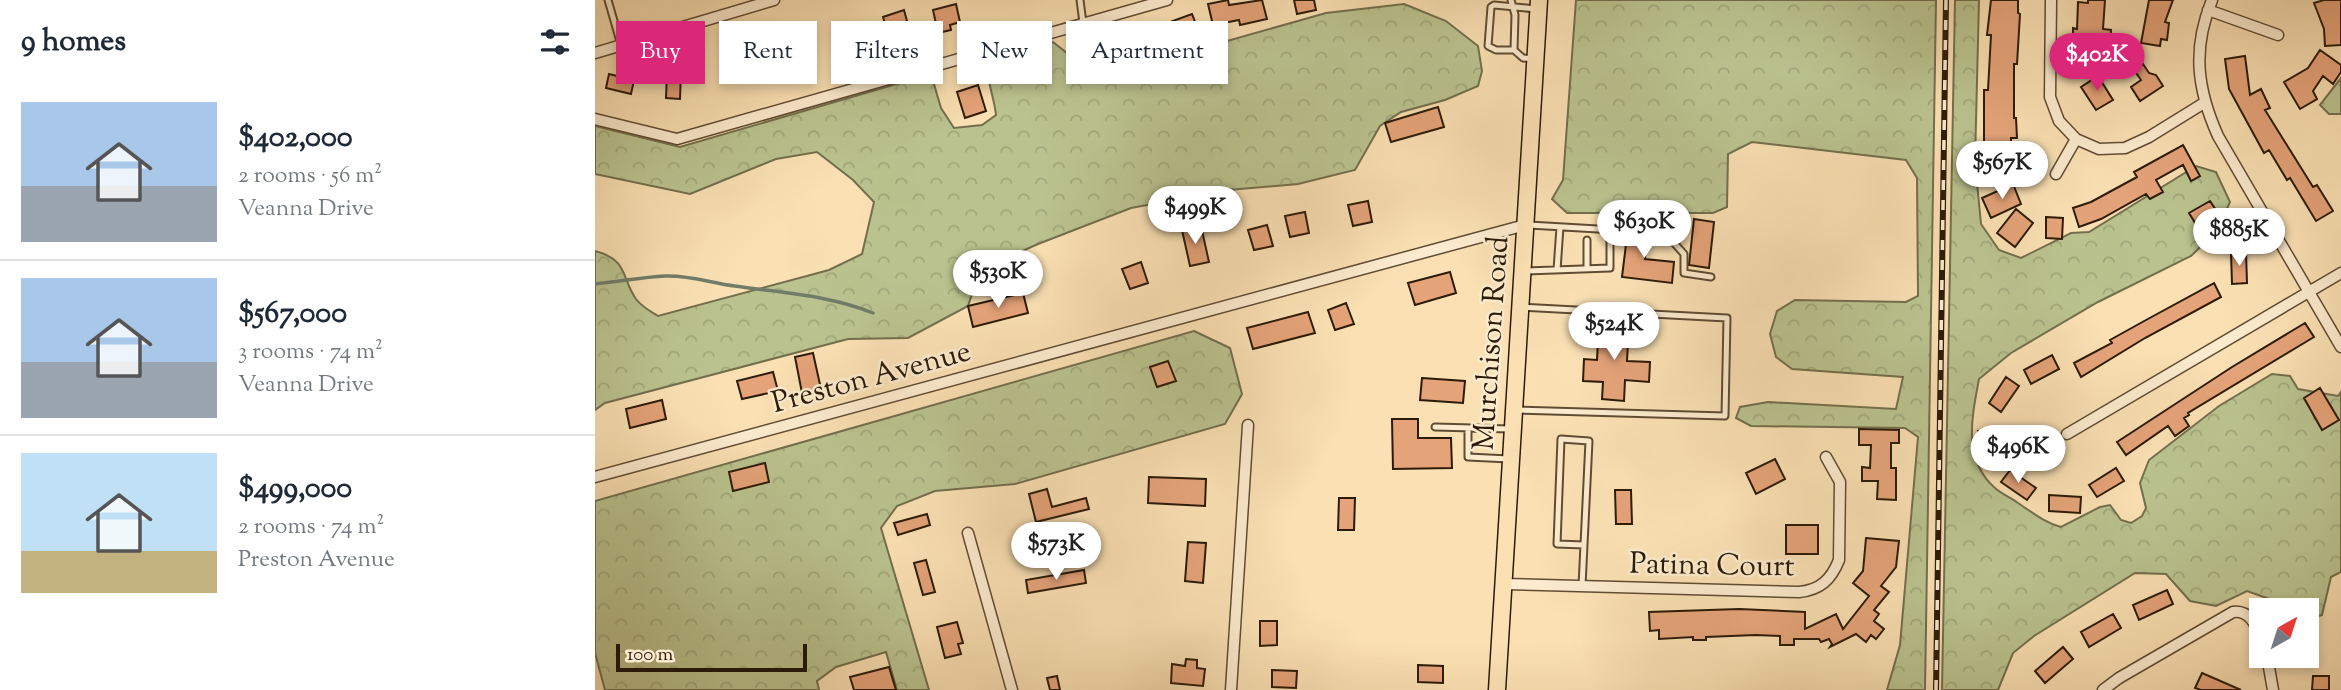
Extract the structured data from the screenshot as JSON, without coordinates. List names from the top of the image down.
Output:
{
  "streets": {
    "main road": ["Murchison Road"],
    "street": ["Preston Avenue", "Patina Court"]
  },
  "crossings": [
    ["Murchison Road", "Preston Avenue"],
    ["Murchison Road", "Patina Court"]
  ],
  "scale_bar": "100 m",
  "north": "top right",
  "page": {
    "heading": "9 homes",
    "chip": [
      "Buy",
      "Rent",
      "Filters",
      "New",
      "Apartment"
    ],
    "price": [
      "$402K",
      "$567K",
      "$499K",
      "$630K",
      "$885K",
      "$530K",
      "$524K",
      "$496K",
      "$573K"
    ],
    "list": [
      {
        "name": "$402,000",
        "note": "2 rooms · 56 m² · Veanna Drive"
      },
      {
        "name": "$567,000",
        "note": "3 rooms · 74 m² · Veanna Drive"
      },
      {
        "name": "$499,000",
        "note": "2 rooms · 74 m² · Preston Avenue"
      }
    ],
    "scale": "100 m"
  }
}
